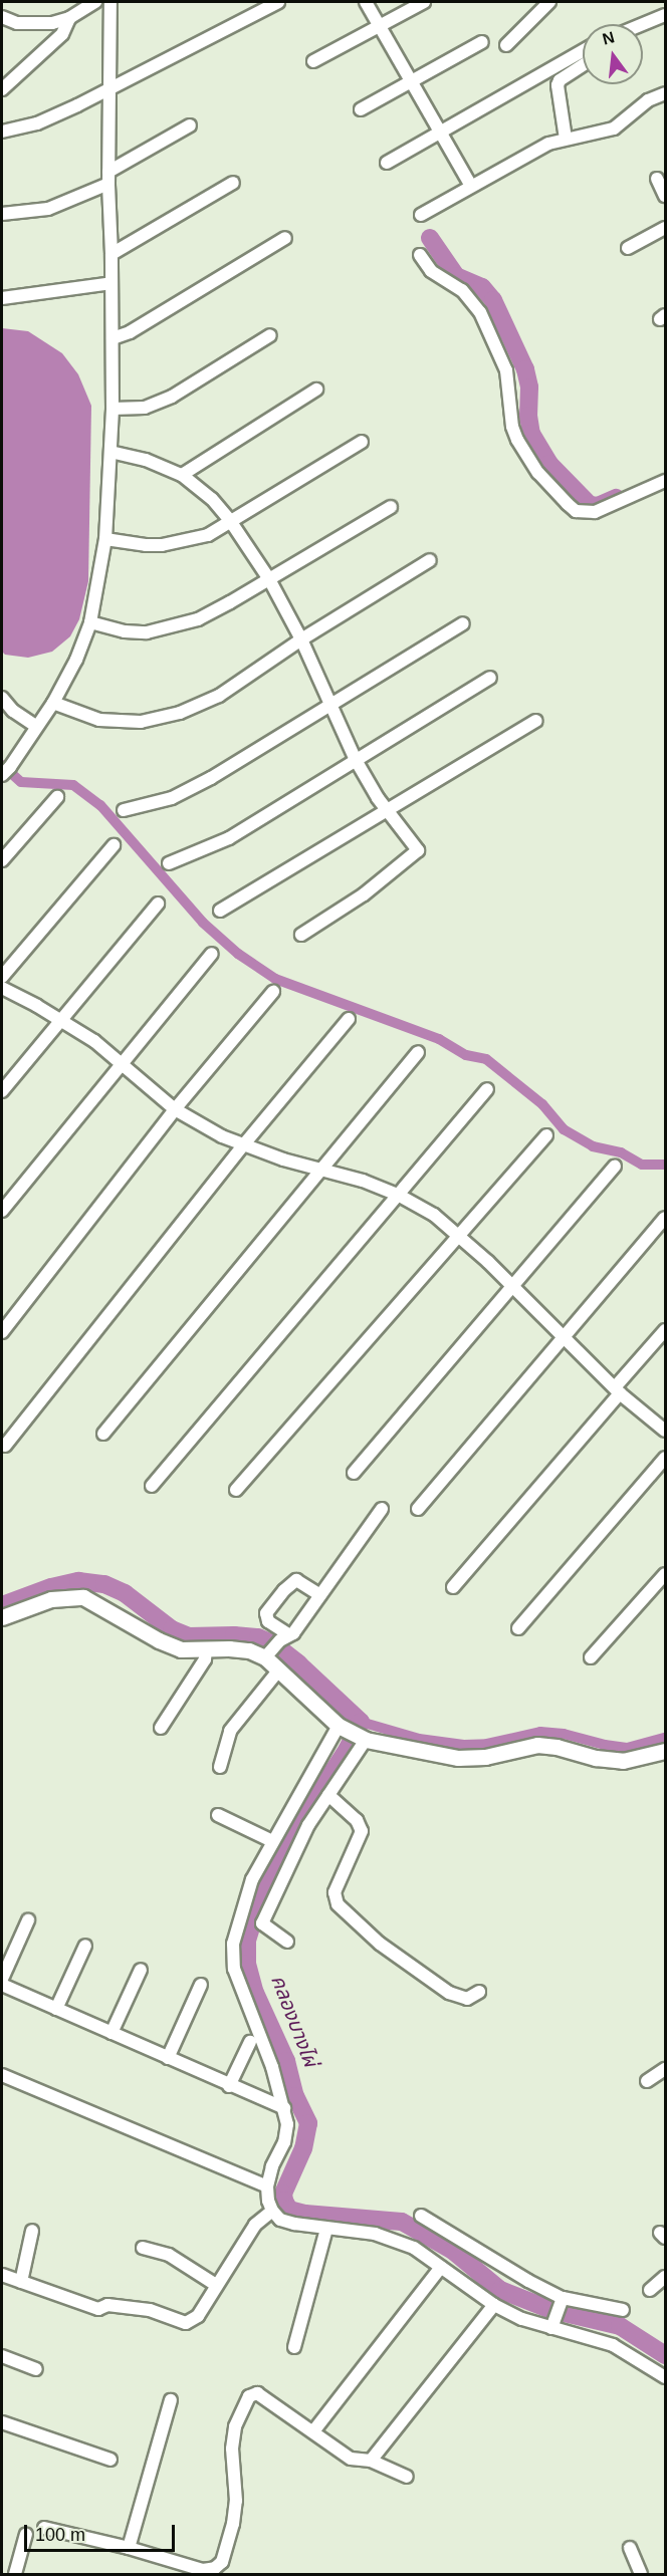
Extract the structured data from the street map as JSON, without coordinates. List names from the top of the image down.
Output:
{
  "water": ["คลองบางไผ่"],
  "scale_bar": "100 m",
  "north": "top"
}
